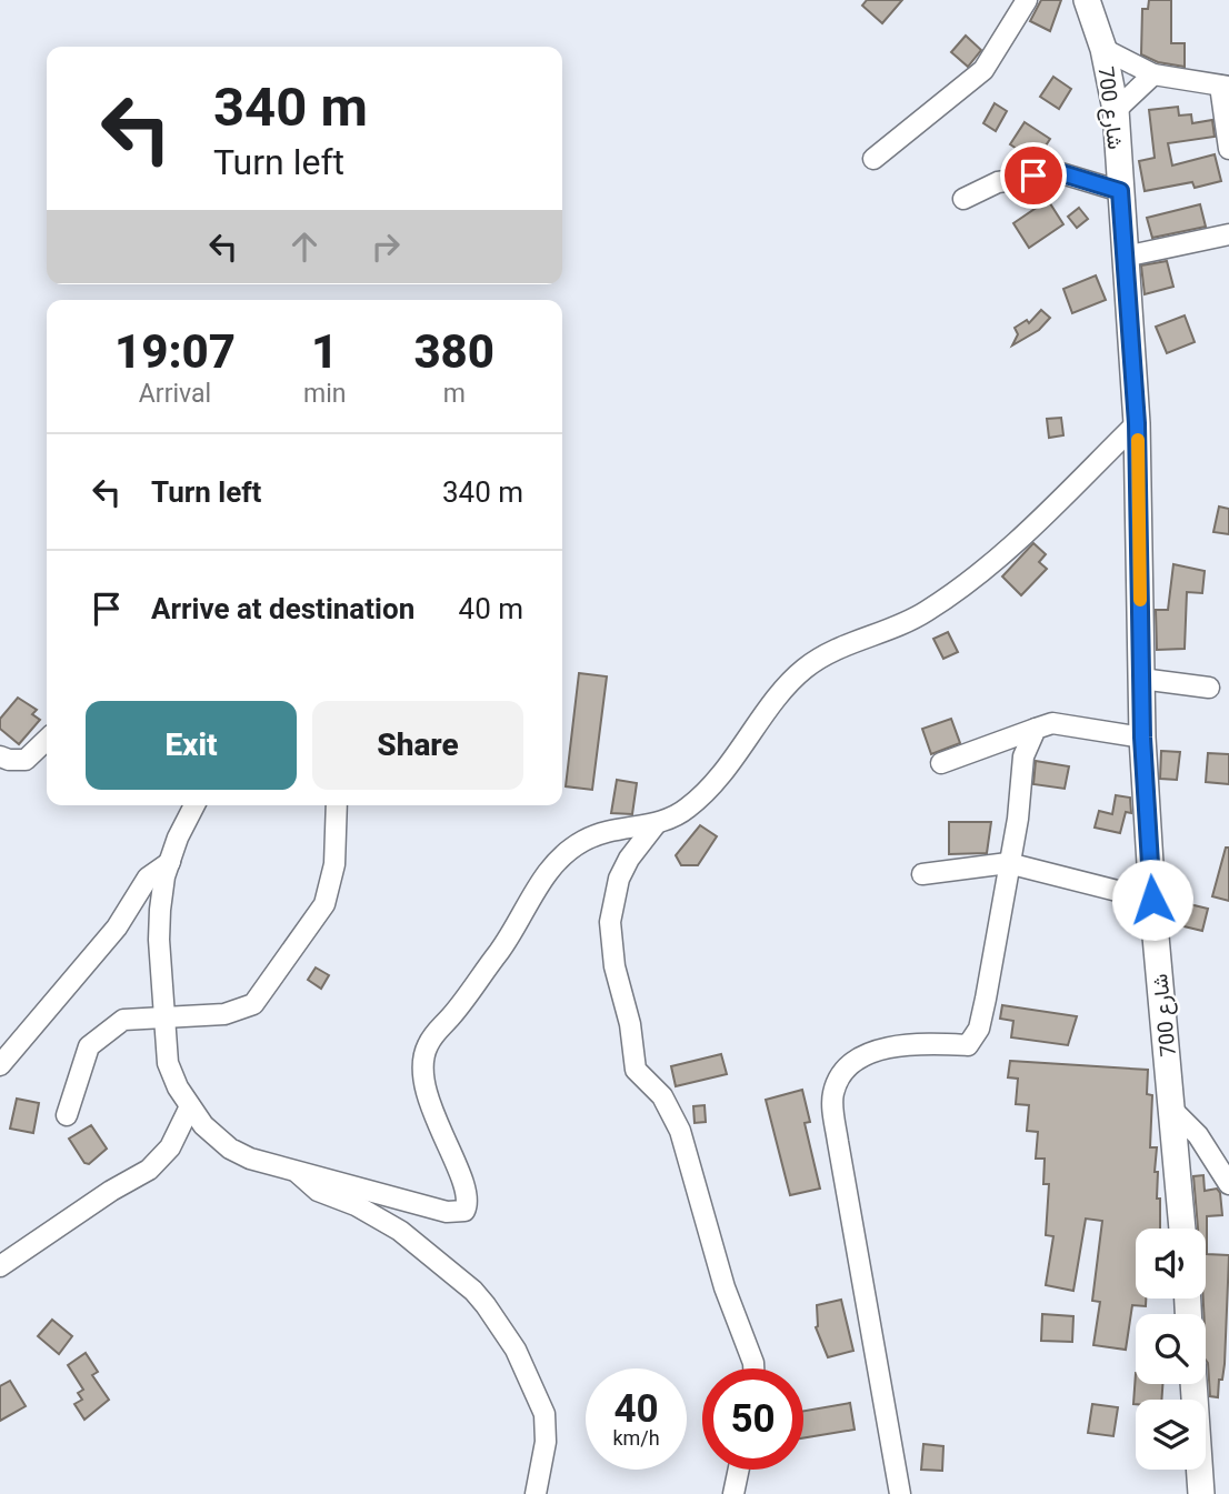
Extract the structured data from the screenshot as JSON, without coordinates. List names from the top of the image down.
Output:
{
  "streets": {
    "main road": ["شارع 700"]
  },
  "page": {
    "turn": ["340 m", "Turn left"],
    "eta": [
      "19:07",
      "Arrival",
      "1",
      "min",
      "380",
      "m"
    ],
    "list": [
      {
        "name": "Turn left",
        "value": "340 m"
      },
      {
        "name": "Arrive at destination",
        "value": "40 m"
      }
    ],
    "buttons": ["Exit", "Share"],
    "speed": "40 km/h",
    "limit": "50"
  }
}
